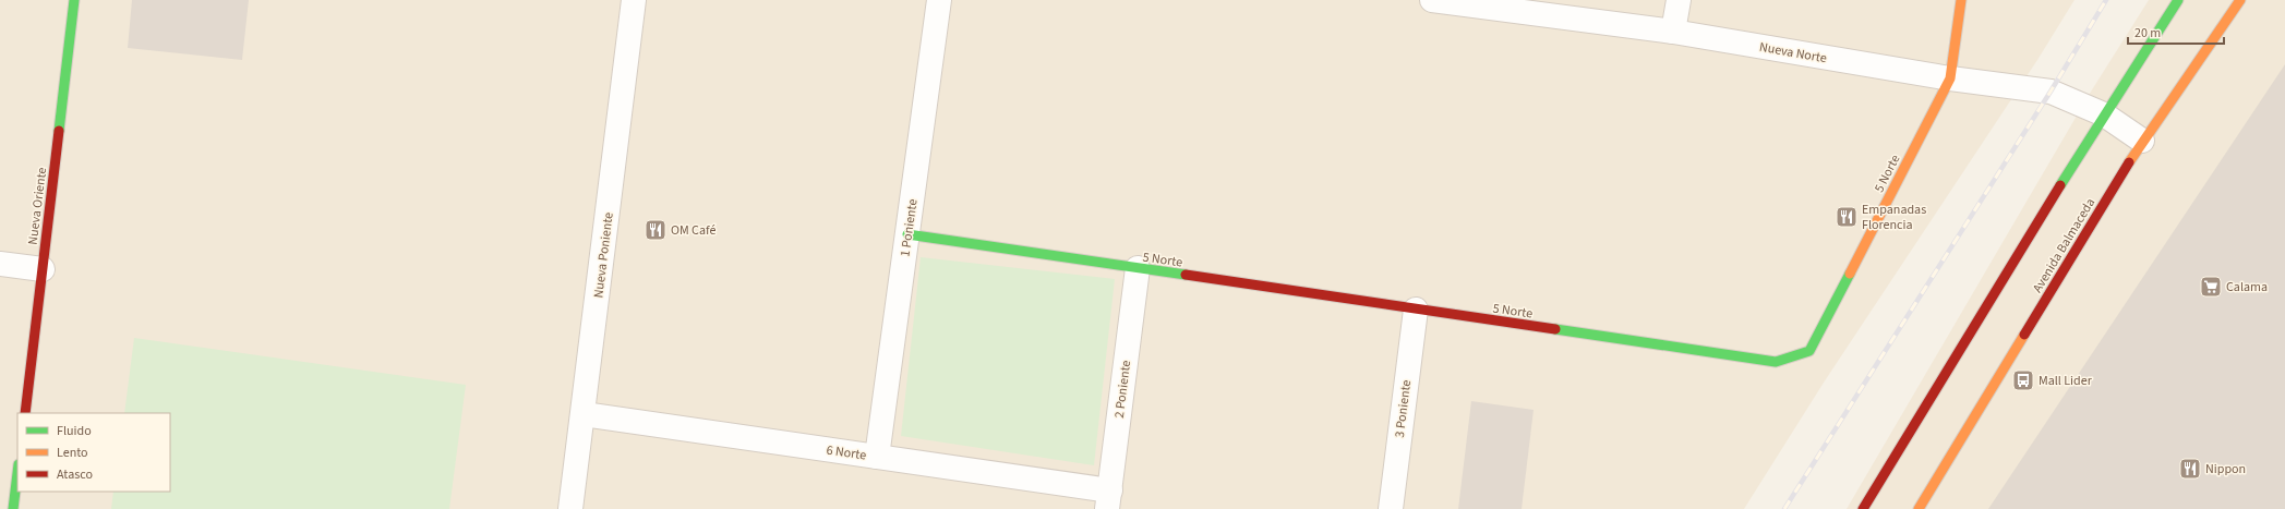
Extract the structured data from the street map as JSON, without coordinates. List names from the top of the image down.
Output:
{
  "streets": {
    "street": [
      "Nueva Norte",
      "5 Norte",
      "Nueva Oriente",
      "1 Poniente",
      "Avenida Balmaceda",
      "Nueva Poniente",
      "2 Poniente",
      "3 Poniente",
      "6 Norte"
    ]
  },
  "crossings": [
    ["Nueva Norte", "5 Norte"],
    ["Nueva Norte", "Avenida Balmaceda"],
    ["5 Norte", "1 Poniente"],
    ["5 Norte", "2 Poniente"],
    ["5 Norte", "3 Poniente"],
    ["1 Poniente", "6 Norte"],
    ["Nueva Poniente", "6 Norte"],
    ["2 Poniente", "6 Norte"]
  ],
  "places": {
    "restaurant": ["Empanadas Florencia", "OM Café", "Nippon"],
    "supermarket": ["Calama"],
    "bus stop": ["Mall Lider"]
  },
  "legend": ["Fluido", "Lento", "Atasco"],
  "scale_bar": "20 m"
}
